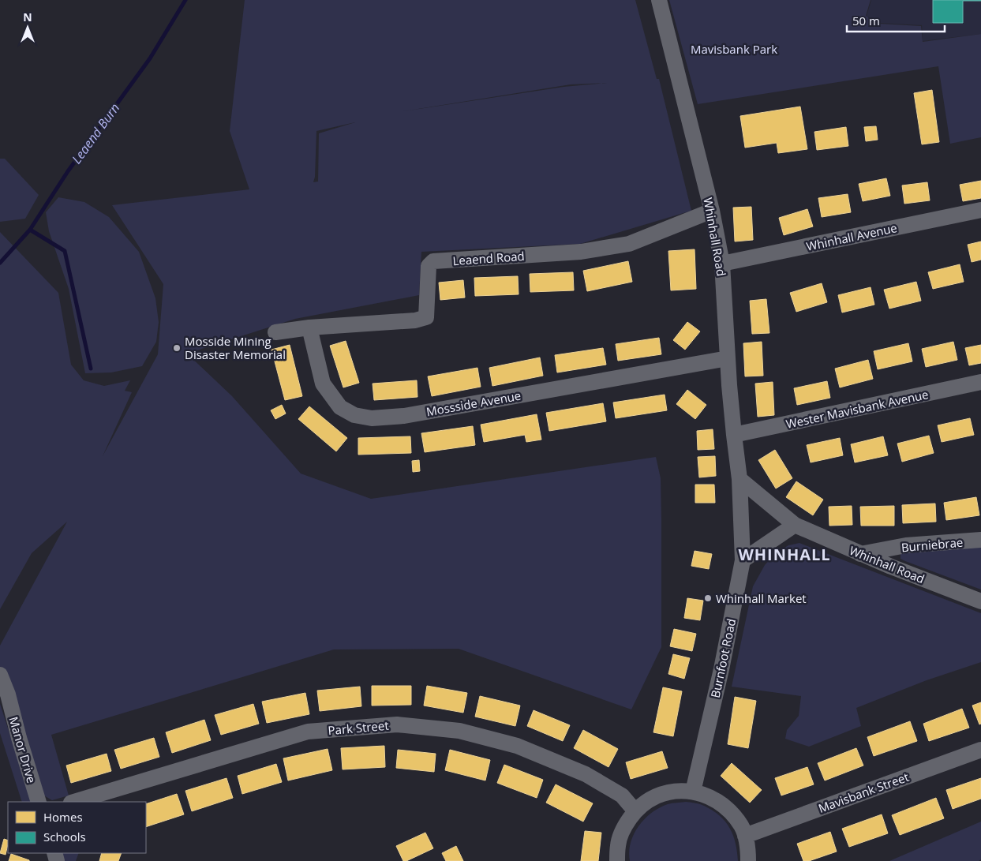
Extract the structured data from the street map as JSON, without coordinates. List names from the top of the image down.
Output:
{
  "streets": {
    "street": [
      "Whinhall Road",
      "Whinhall Avenue",
      "Leaend Road",
      "Mossside Avenue",
      "Wester Mavisbank Avenue",
      "Burniebrae",
      "Burnfoot Road",
      "Park Street",
      "Manor Drive",
      "Mavisbank Street"
    ]
  },
  "crossings": [
    ["Whinhall Road", "Whinhall Avenue"],
    ["Whinhall Road", "Leaend Road"],
    ["Whinhall Road", "Mossside Avenue"],
    ["Whinhall Road", "Wester Mavisbank Avenue"],
    ["Whinhall Road", "Burniebrae"],
    ["Whinhall Road", "Burnfoot Road"],
    ["Leaend Road", "Mossside Avenue"]
  ],
  "districts": ["WHINHALL"],
  "water": ["Leaend Burn"],
  "parks": ["Mavisbank Park"],
  "places": ["Mosside Mining Disaster Memorial", "Whinhall Market"],
  "legend": ["Homes", "Schools"],
  "scale_bar": "50 m",
  "north": "top"
}
